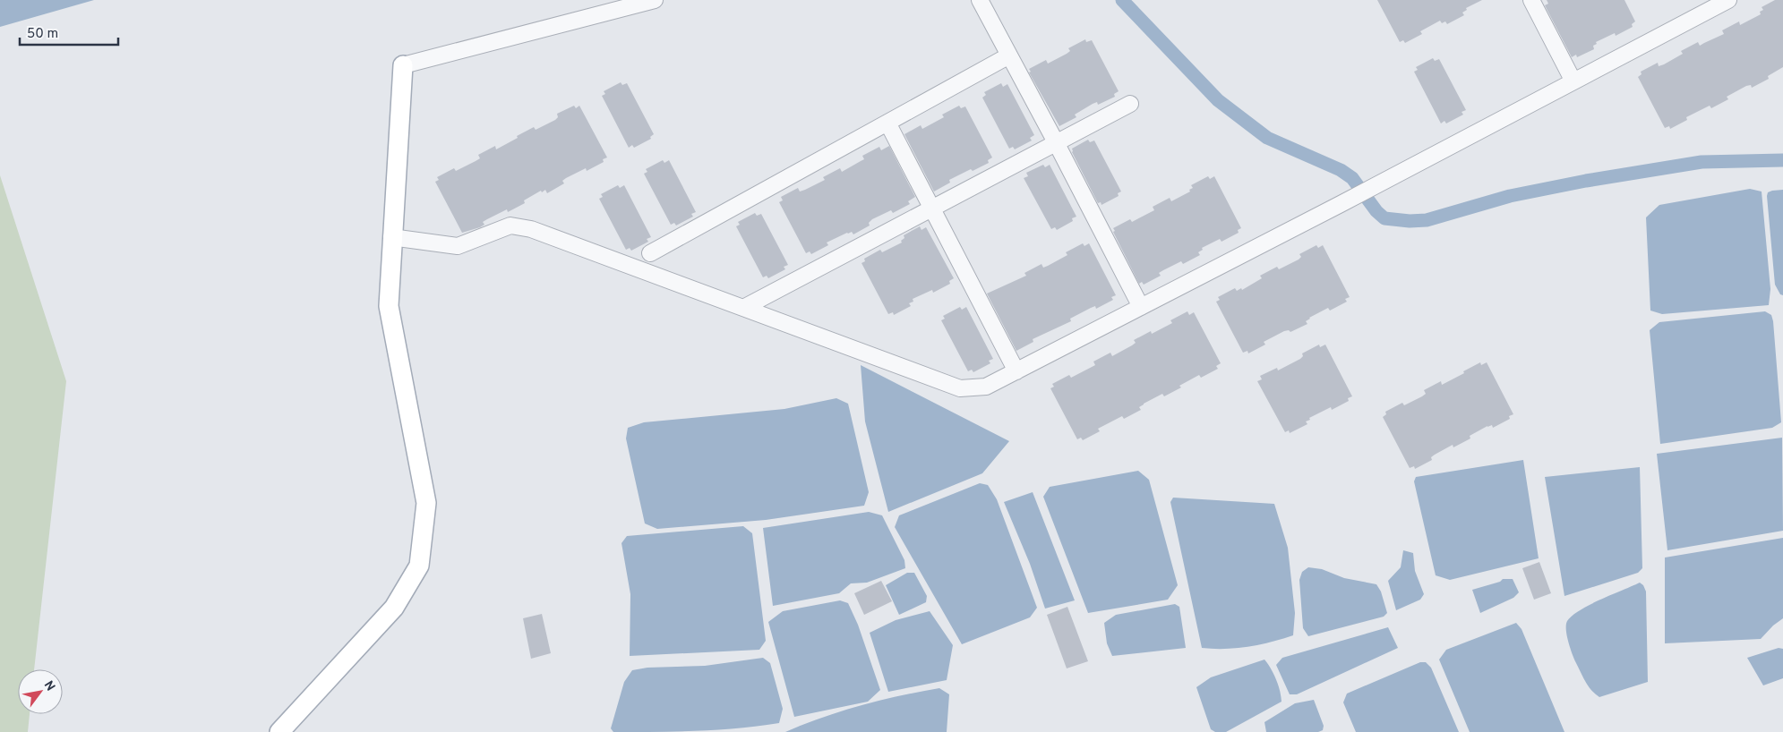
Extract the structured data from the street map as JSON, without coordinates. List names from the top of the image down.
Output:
{
  "scale_bar": "50 m",
  "north": "top right"
}
